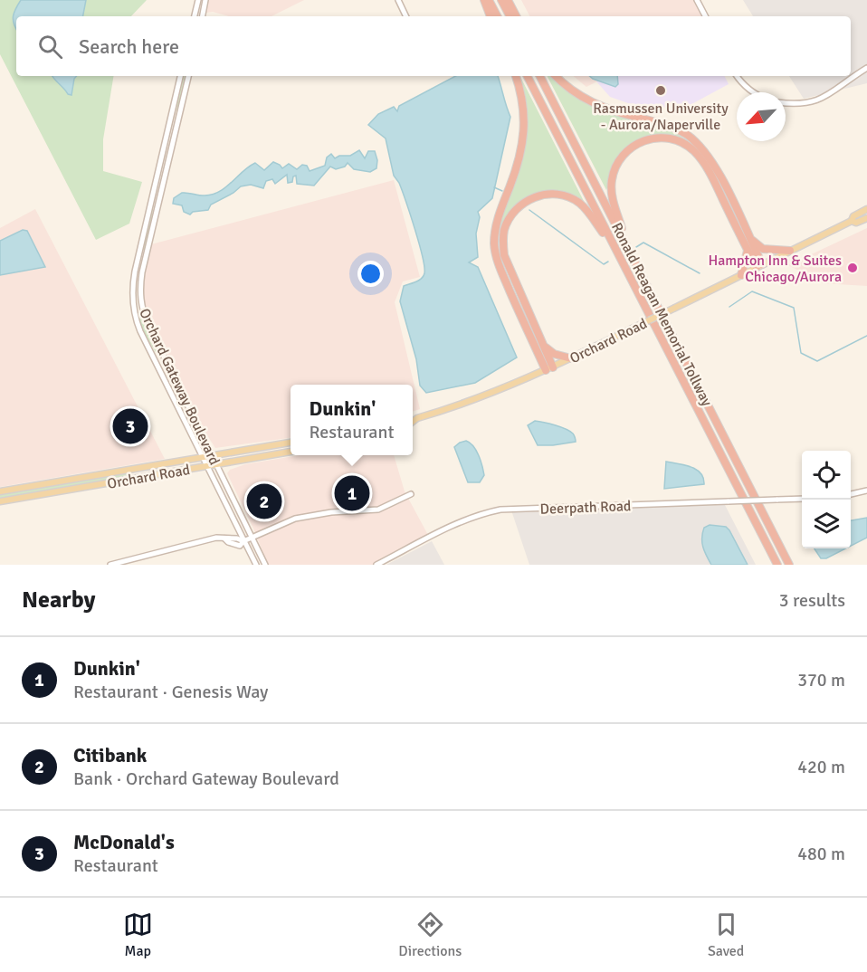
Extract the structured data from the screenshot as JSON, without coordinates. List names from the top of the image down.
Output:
{
  "streets": {
    "highway": ["Ronald Reagan Memorial Tollway"],
    "main road": ["Orchard Road"],
    "street": ["Orchard Gateway Boulevard", "Deerpath Road"]
  },
  "crossings": [
    ["Orchard Road", "Orchard Gateway Boulevard"]
  ],
  "places": ["Rasmussen University - Aurora/Naperville", "Hampton Inn & Suites Chicago/Aurora"],
  "north": "bottom left",
  "page": {
    "search": "Search here",
    "popup": ["Dunkin'", "Restaurant"],
    "pins": ["3", "1", "2"],
    "heading": ["Nearby", "3 results"],
    "list": [
      {
        "mark": "1",
        "name": "Dunkin'",
        "note": "Restaurant · Genesis Way",
        "value": "370 m"
      },
      {
        "mark": "2",
        "name": "Citibank",
        "note": "Bank · Orchard Gateway Boulevard",
        "value": "420 m"
      },
      {
        "mark": "3",
        "name": "McDonald's",
        "note": "Restaurant",
        "value": "480 m"
      }
    ],
    "nav": ["Map", "Directions", "Saved"]
  }
}
